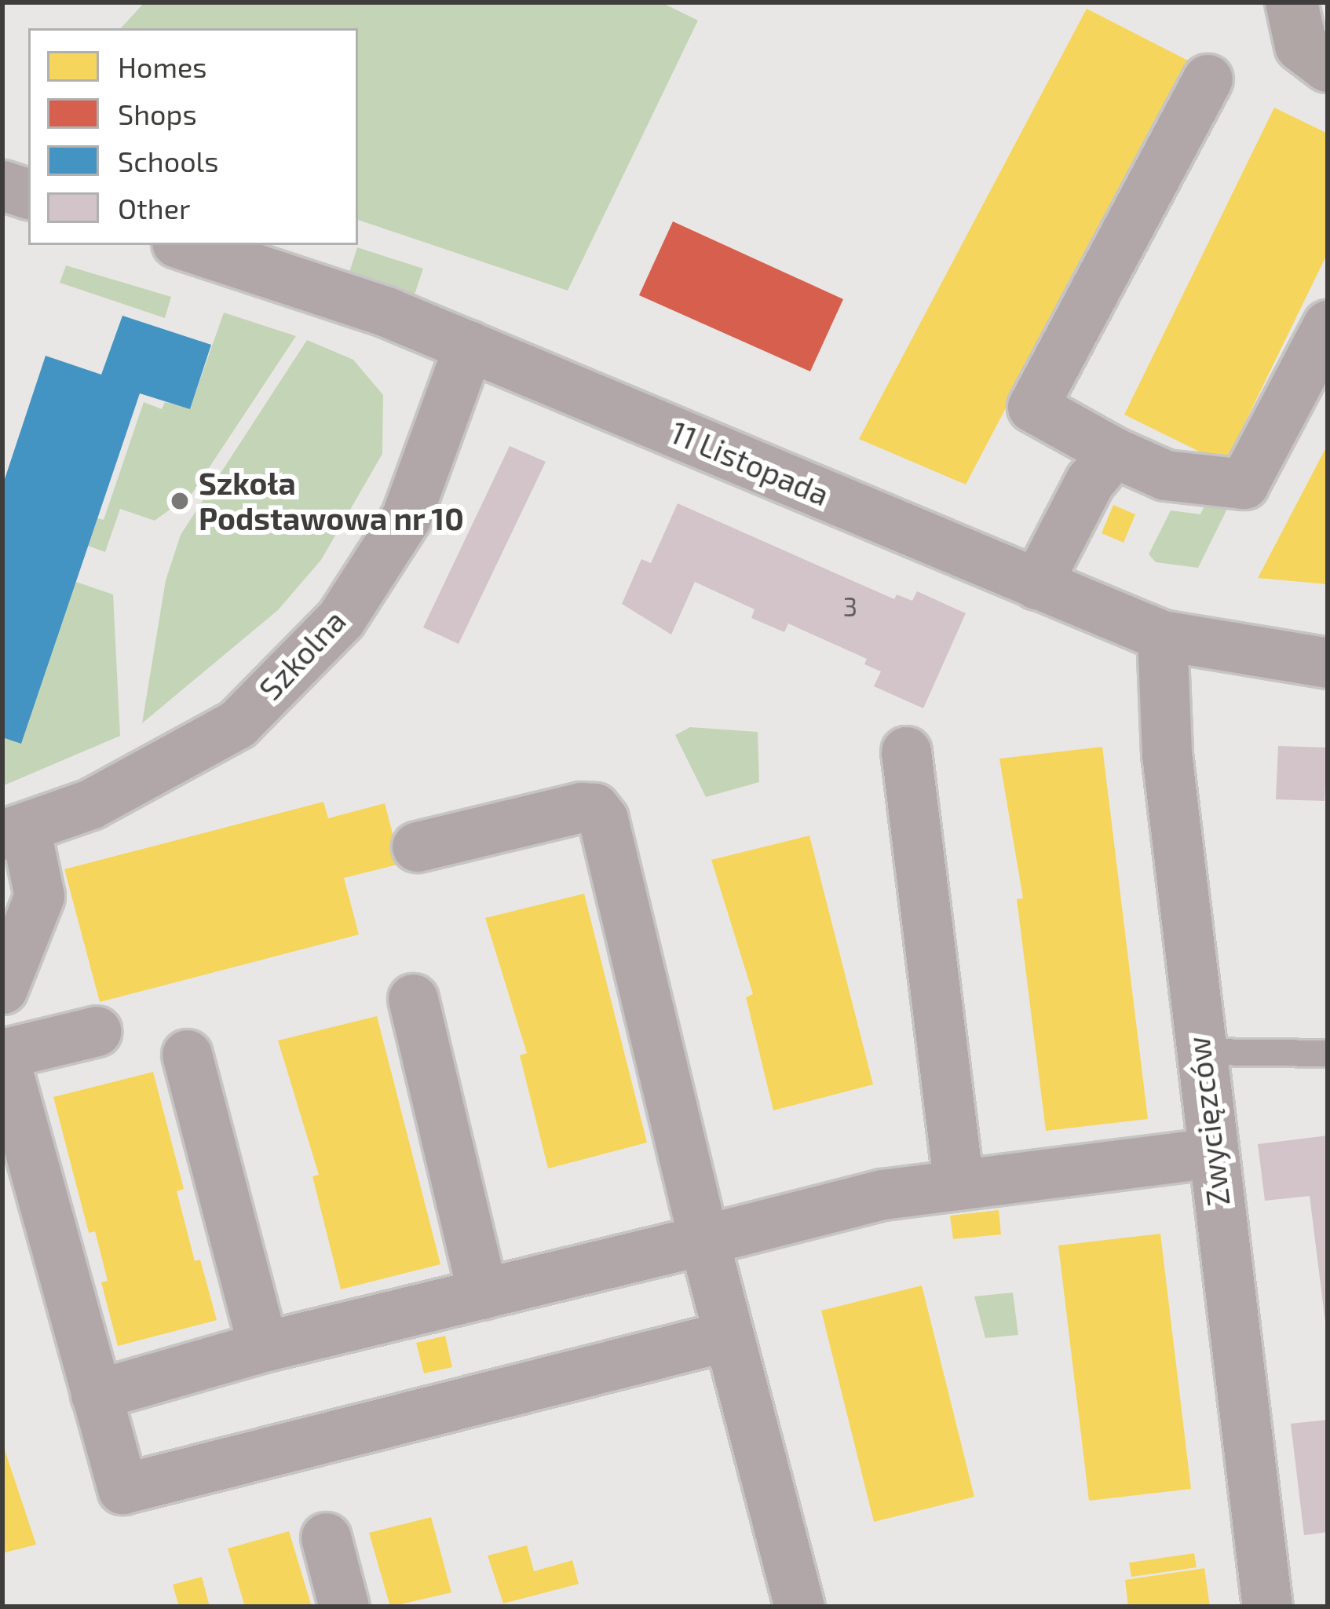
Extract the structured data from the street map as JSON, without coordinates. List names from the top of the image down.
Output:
{
  "streets": {
    "street": ["11 Listopada", "Szkolna", "Zwycięzców"]
  },
  "crossings": [
    ["11 Listopada", "Szkolna"],
    ["11 Listopada", "Zwycięzców"]
  ],
  "places": ["Szkoła Podstawowa nr 10"],
  "house_numbers": ["3"],
  "legend": [
    "Homes",
    "Shops",
    "Schools",
    "Other"
  ]
}
